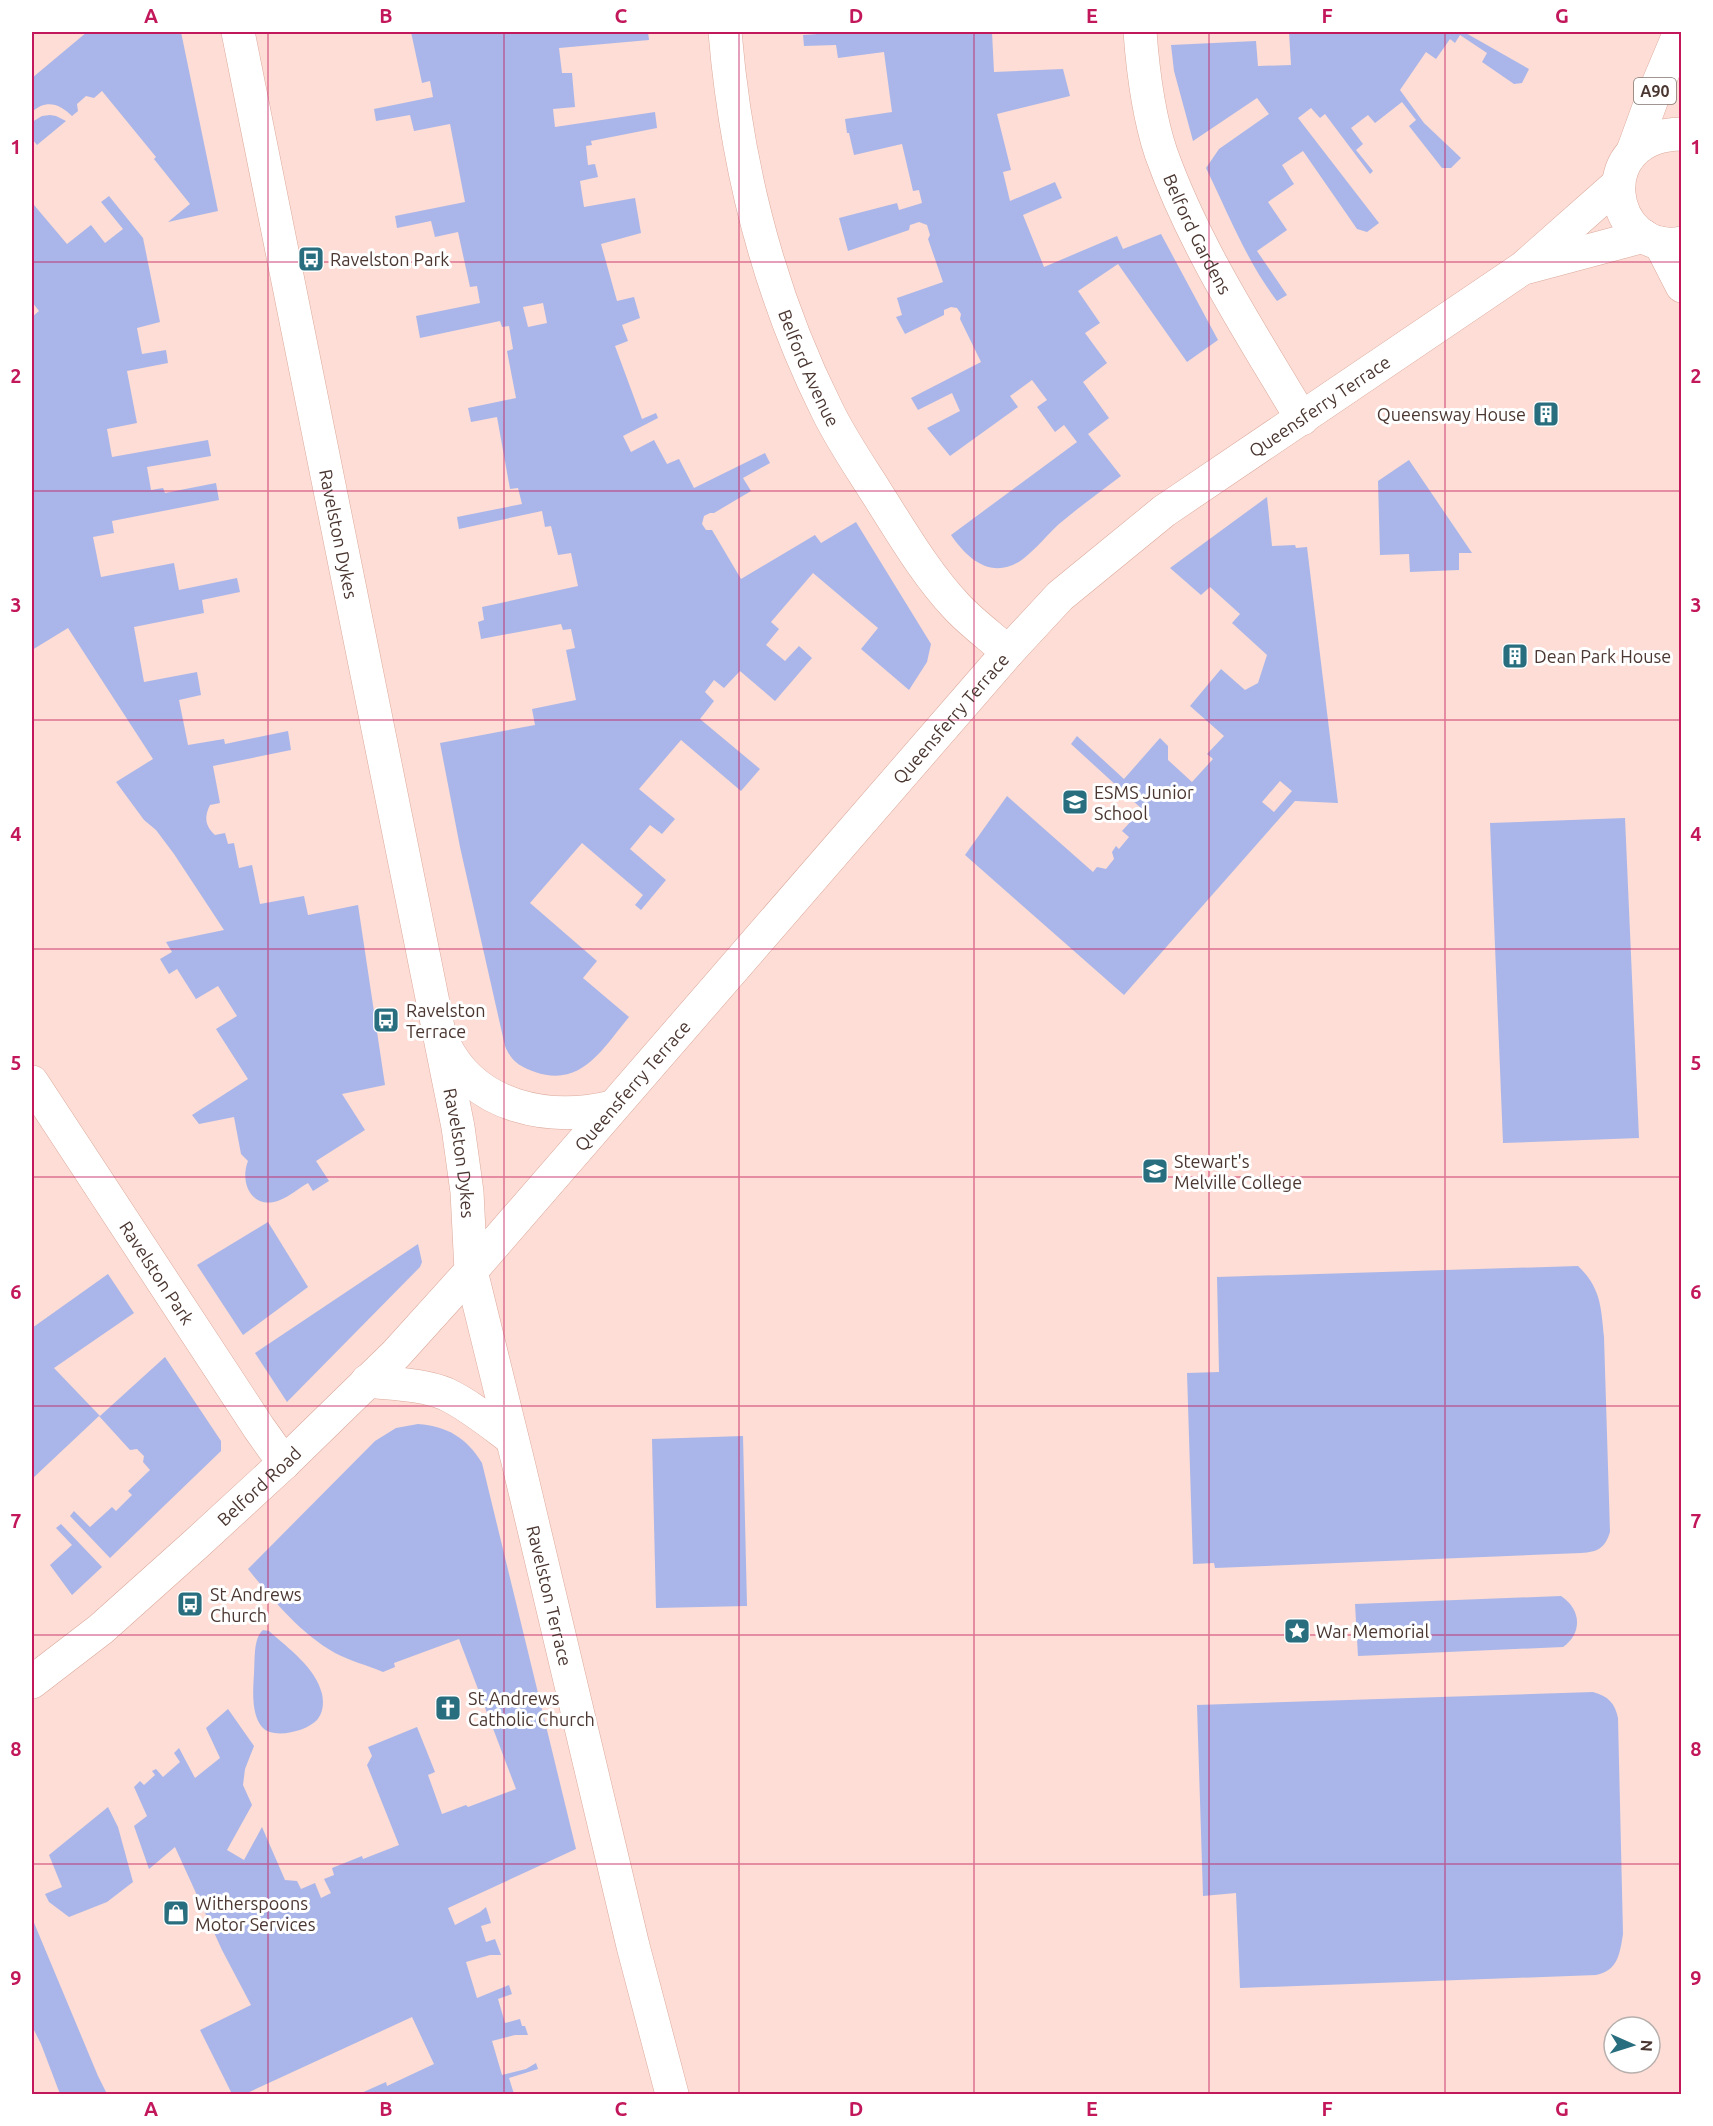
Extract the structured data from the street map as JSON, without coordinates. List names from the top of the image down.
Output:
{
  "streets": {
    "street": [
      "A90",
      "Belford Gardens",
      "Belford Avenue",
      "Queensferry Terrace",
      "Ravelston Dykes",
      "Ravelston Park",
      "Belford Road",
      "Ravelston Terrace"
    ]
  },
  "crossings": [
    ["A90", "Queensferry Terrace"],
    ["Belford Gardens", "Queensferry Terrace"],
    ["Belford Avenue", "Queensferry Terrace"],
    ["Queensferry Terrace", "Ravelston Dykes"],
    ["Queensferry Terrace", "Belford Road"],
    ["Queensferry Terrace", "Ravelston Terrace"],
    ["Ravelston Dykes", "Belford Road"],
    ["Ravelston Dykes", "Ravelston Terrace"],
    ["Ravelston Park", "Belford Road"],
    ["Belford Road", "Ravelston Terrace"]
  ],
  "places": {
    "bus stop": ["Ravelston Park", "Ravelston Terrace", "St Andrews Church"],
    "building": ["Queensway House", "Dean Park House"],
    "school or university": ["ESMS Junior School", "Stewart's Melville College"],
    "place": ["War Memorial"],
    "church": ["St Andrews Catholic Church"],
    "shop": ["Witherspoons Motor Services"]
  },
  "north": "right",
  "grid": {
    "columns": [
      "A",
      "B",
      "C",
      "D",
      "E",
      "F",
      "G"
    ],
    "rows": [
      "1",
      "2",
      "3",
      "4",
      "5",
      "6",
      "7",
      "8",
      "9"
    ]
  }
}
